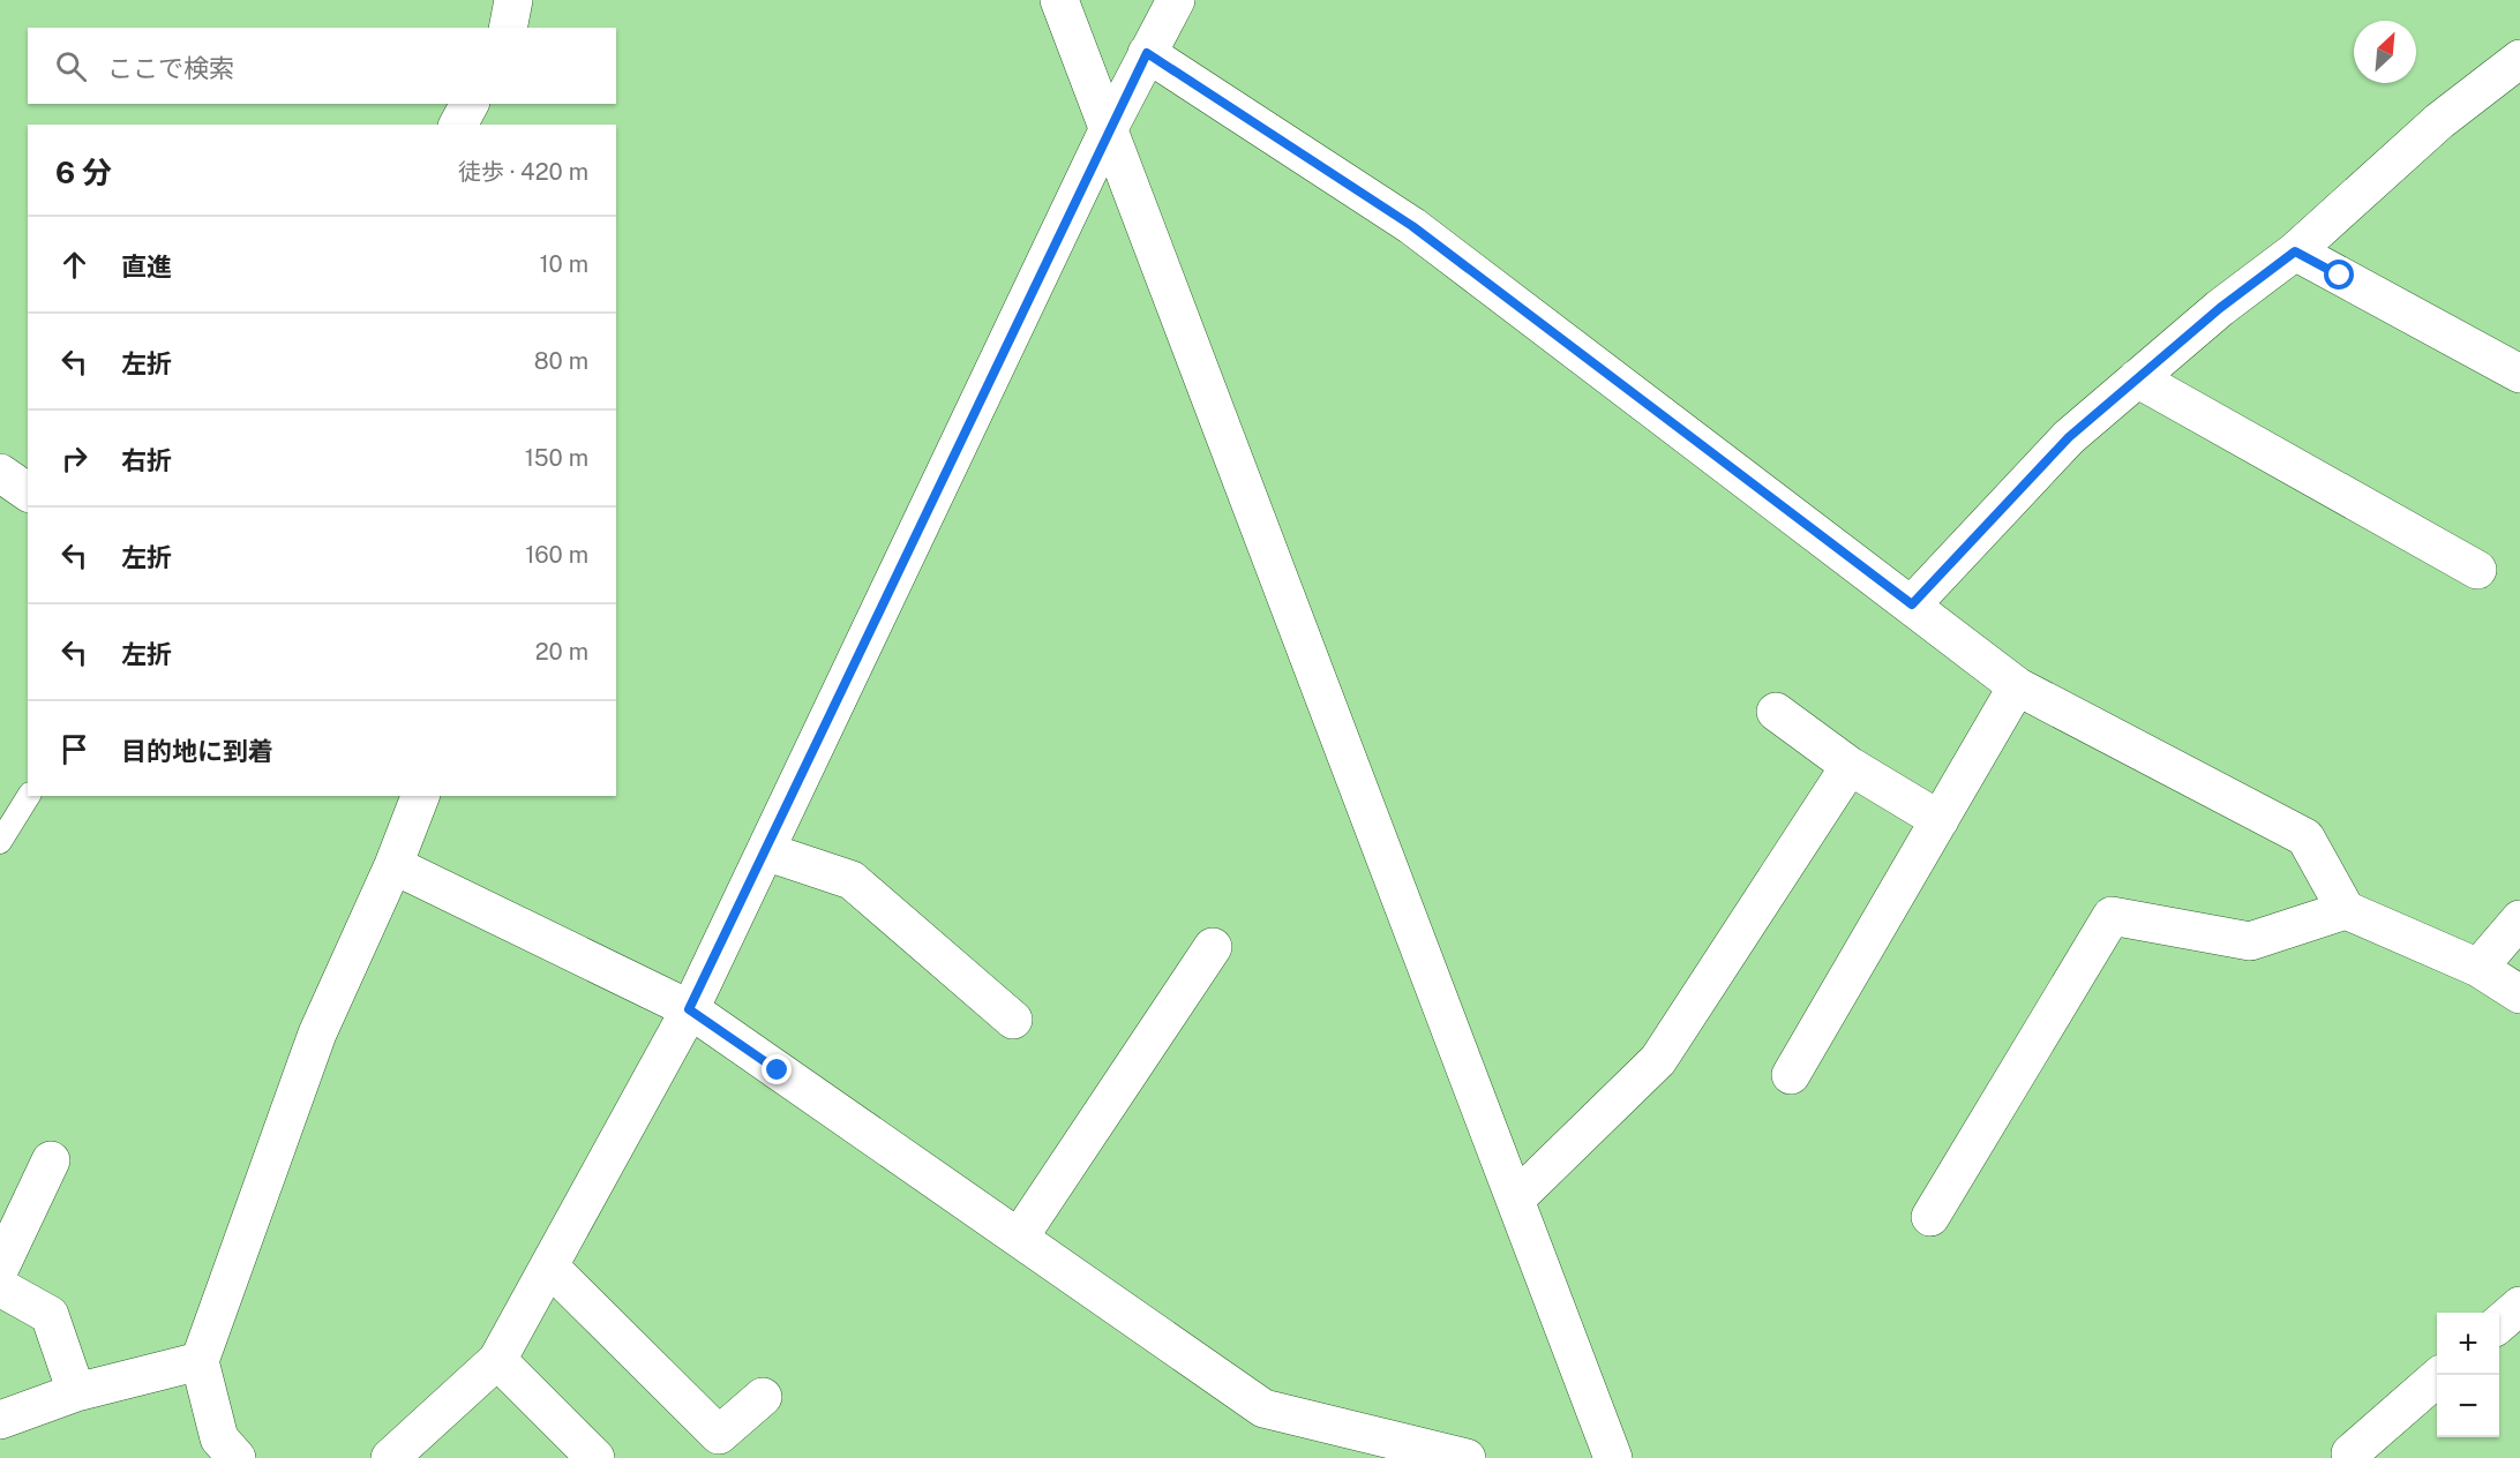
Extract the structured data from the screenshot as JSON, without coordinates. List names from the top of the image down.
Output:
{
  "north": "top right",
  "page": {
    "search": "ここで検索",
    "heading": ["6 分", "徒歩 · 420 m"],
    "list": [
      ["直進", "10 m"],
      ["左折", "80 m"],
      ["右折", "150 m"],
      ["左折", "160 m"],
      ["左折", "20 m"],
      "目的地に到着"
    ],
    "map_buttons": ["+", "−"]
  }
}
